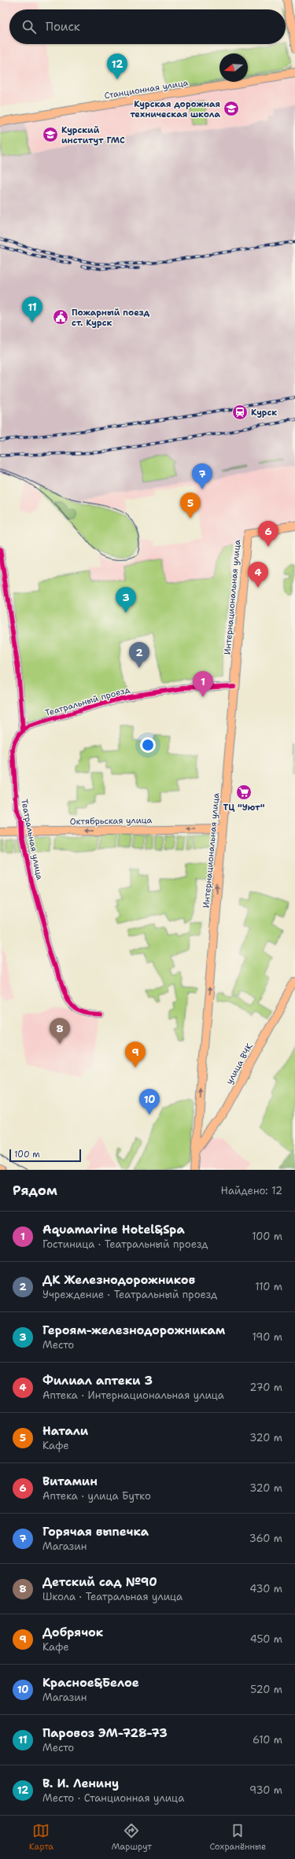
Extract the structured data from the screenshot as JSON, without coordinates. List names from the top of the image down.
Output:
{
  "streets": {
    "main road": [
      "Станционная улица",
      "Интернациональная улица",
      "Октябрьская улица",
      "улица ВЧК"
    ],
    "street": ["Театральный проезд", "Театральная улица"]
  },
  "crossings": [
    ["Интернациональная улица", "Театральный проезд"],
    ["Интернациональная улица", "Октябрьская улица"],
    ["Интернациональная улица", "улица ВЧК"],
    ["Театральный проезд", "Театральная улица"],
    ["Октябрьская улица", "Театральная улица"]
  ],
  "one_way": ["Интернациональная улица", "Октябрьская улица"],
  "places": {
    "school or university": ["Курская дорожная техническая школа", "Курский институт ГМС"],
    "public building": ["Пожарный поезд ст. Курск"],
    "station": ["Курск"],
    "supermarket": ["ТЦ \"Уют\""]
  },
  "scale_bar": "100 m",
  "north": "left",
  "page": {
    "search": "Поиск",
    "pins": [
      "12",
      "11",
      "7",
      "5",
      "6",
      "4",
      "3",
      "2",
      "1",
      "8",
      "9",
      "10"
    ],
    "scale": "100 m",
    "heading": ["Рядом", "Найдено: 12"],
    "list": [
      {
        "mark": "1",
        "name": "Aquamarine Hotel&Spa",
        "note": "Гостиница · Театральный проезд",
        "value": "100 m"
      },
      {
        "mark": "2",
        "name": "ДК Железнодорожников",
        "note": "Учреждение · Театральный проезд",
        "value": "110 m"
      },
      {
        "mark": "3",
        "name": "Героям-железнодорожникам",
        "note": "Место",
        "value": "190 m"
      },
      {
        "mark": "4",
        "name": "Филиал аптеки 3",
        "note": "Аптека · Интернациональная улица",
        "value": "270 m"
      },
      {
        "mark": "5",
        "name": "Натали",
        "note": "Кафе",
        "value": "320 m"
      },
      {
        "mark": "6",
        "name": "Витамин",
        "note": "Аптека · улица Бутко",
        "value": "320 m"
      },
      {
        "mark": "7",
        "name": "Горячая выпечка",
        "note": "Магазин",
        "value": "360 m"
      },
      {
        "mark": "8",
        "name": "Детский сад №90",
        "note": "Школа · Театральная улица",
        "value": "430 m"
      },
      {
        "mark": "9",
        "name": "Добрячок",
        "note": "Кафе",
        "value": "450 m"
      },
      {
        "mark": "10",
        "name": "Красное&Белое",
        "note": "Магазин",
        "value": "520 m"
      },
      {
        "mark": "11",
        "name": "Паровоз ЭМ-728-73",
        "note": "Место",
        "value": "610 m"
      },
      {
        "mark": "12",
        "name": "В. И. Ленину",
        "note": "Место · Станционная улица",
        "value": "930 m"
      }
    ],
    "nav": ["Карта", "Маршрут", "Сохранённые"]
  }
}
